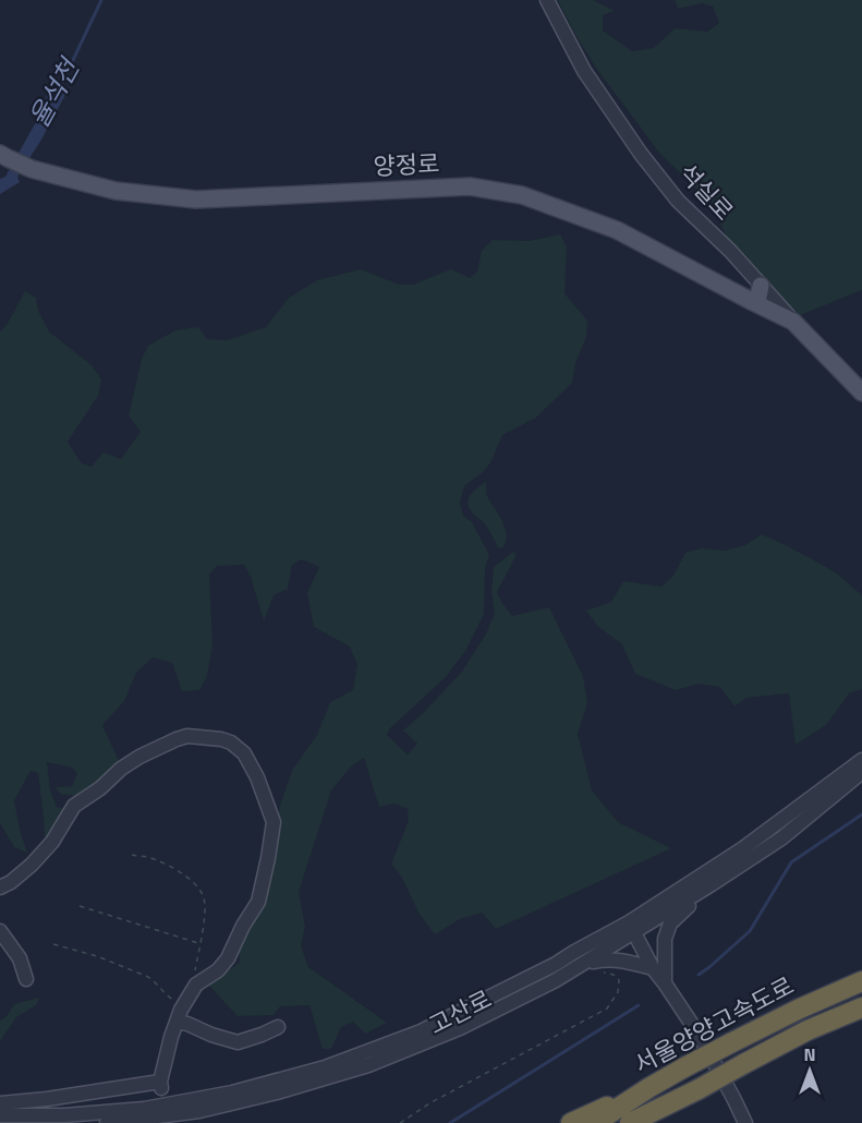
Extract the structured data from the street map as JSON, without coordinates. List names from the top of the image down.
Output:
{
  "streets": {
    "highway": ["서울양양고속도로"],
    "main road": ["양정로", "석실로"],
    "street": ["고산로"]
  },
  "crossings": [
    ["양정로", "석실로"]
  ],
  "water": ["율석천"],
  "north": "top"
}
